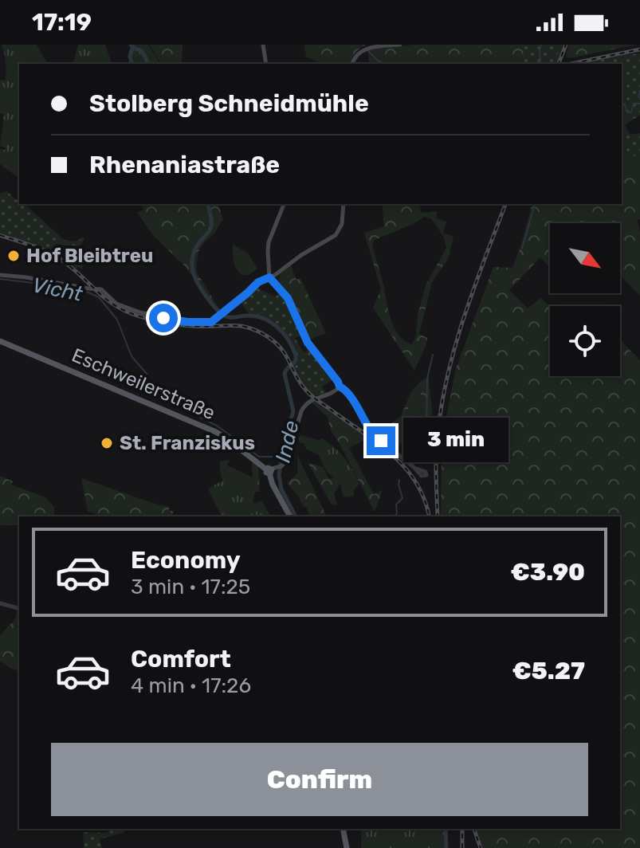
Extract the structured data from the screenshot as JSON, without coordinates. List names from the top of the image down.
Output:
{
  "streets": {
    "main road": ["Eschweilerstraße"]
  },
  "water": ["Vicht", "Inde"],
  "places": ["Hof Bleibtreu", "St. Franziskus"],
  "north": "bottom right",
  "page": {
    "status": "17:19",
    "banner": ["Stolberg Schneidmühle", "Rhenaniastraße"],
    "bubble": "3 min",
    "list": [
      {
        "name": "Economy",
        "note": "3 min · 17:25",
        "value": "€3.90"
      },
      {
        "name": "Comfort",
        "note": "4 min · 17:26",
        "value": "€5.27"
      }
    ],
    "buttons": "Confirm"
  }
}
